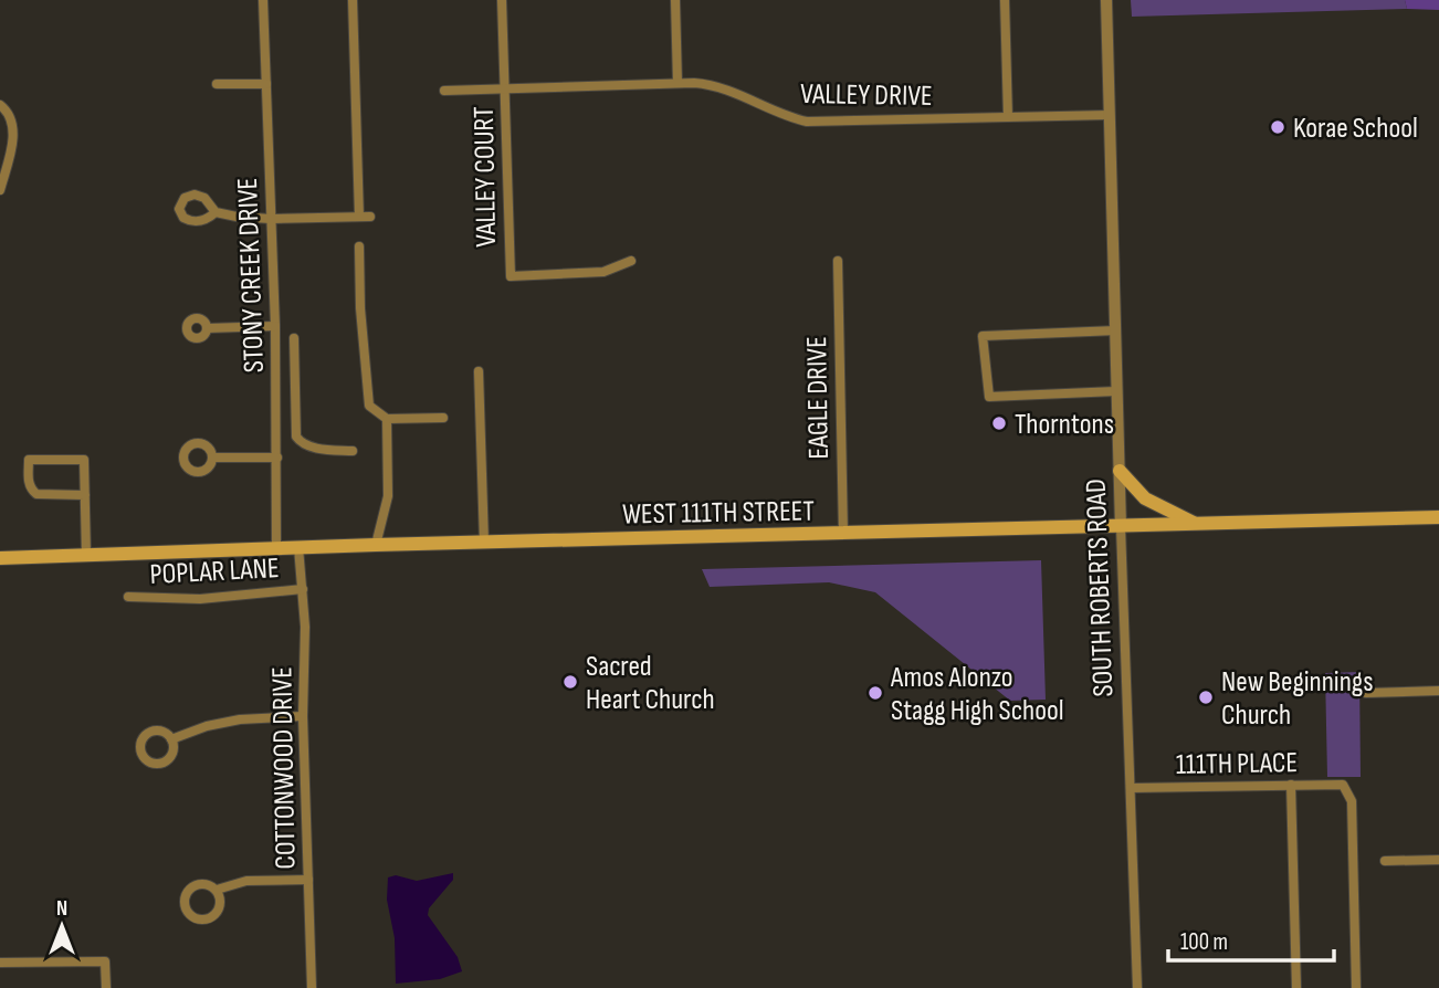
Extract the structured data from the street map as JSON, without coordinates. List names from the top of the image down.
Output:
{
  "streets": {
    "main road": ["WEST 111TH STREET"],
    "street": [
      "VALLEY DRIVE",
      "VALLEY COURT",
      "STONY CREEK DRIVE",
      "EAGLE DRIVE",
      "POPLAR LANE",
      "SOUTH ROBERTS ROAD",
      "111TH PLACE",
      "COTTONWOOD DRIVE"
    ]
  },
  "crossings": [
    ["VALLEY DRIVE", "VALLEY COURT"],
    ["VALLEY DRIVE", "SOUTH ROBERTS ROAD"],
    ["STONY CREEK DRIVE", "WEST 111TH STREET"],
    ["EAGLE DRIVE", "WEST 111TH STREET"],
    ["WEST 111TH STREET", "SOUTH ROBERTS ROAD"],
    ["WEST 111TH STREET", "COTTONWOOD DRIVE"],
    ["POPLAR LANE", "COTTONWOOD DRIVE"],
    ["SOUTH ROBERTS ROAD", "111TH PLACE"]
  ],
  "places": [
    "Korae School",
    "Thorntons",
    "Sacred Heart Church",
    "Amos Alonzo Stagg High School",
    "New Beginnings Church"
  ],
  "scale_bar": "100 m",
  "north": "top"
}
